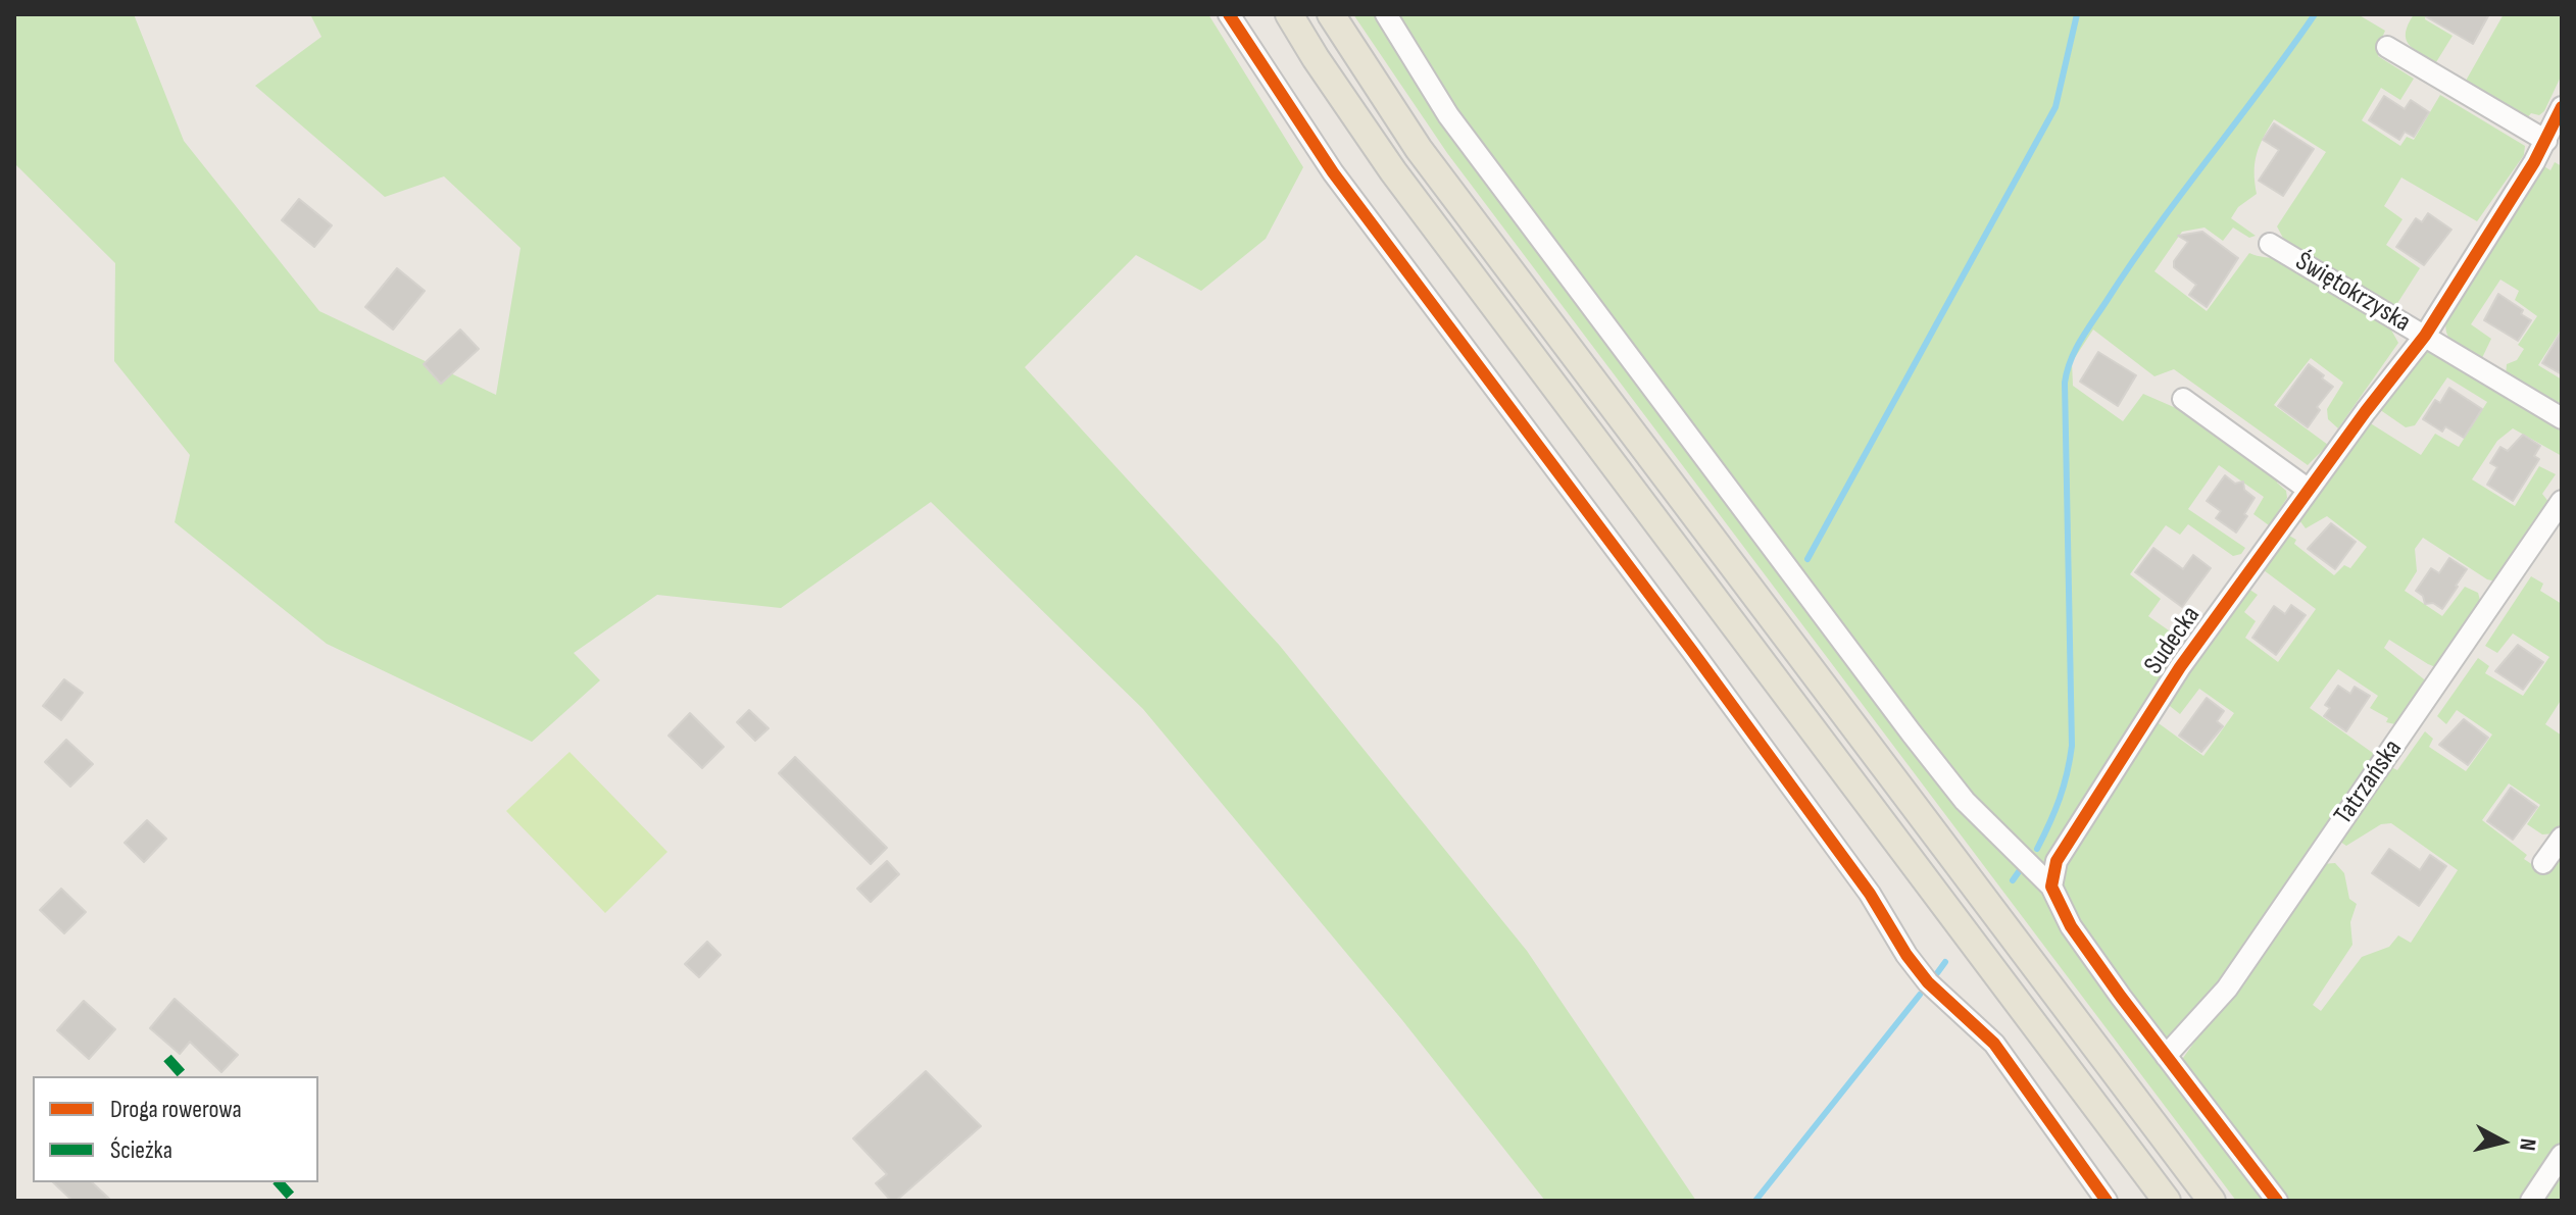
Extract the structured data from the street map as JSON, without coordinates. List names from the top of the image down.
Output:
{
  "streets": {
    "street": ["Świętokrzyska", "Sudecka", "Tatrzańska"]
  },
  "crossings": [
    ["Świętokrzyska", "Sudecka"]
  ],
  "legend": ["Droga rowerowa", "Ścieżka"],
  "north": "right"
}
